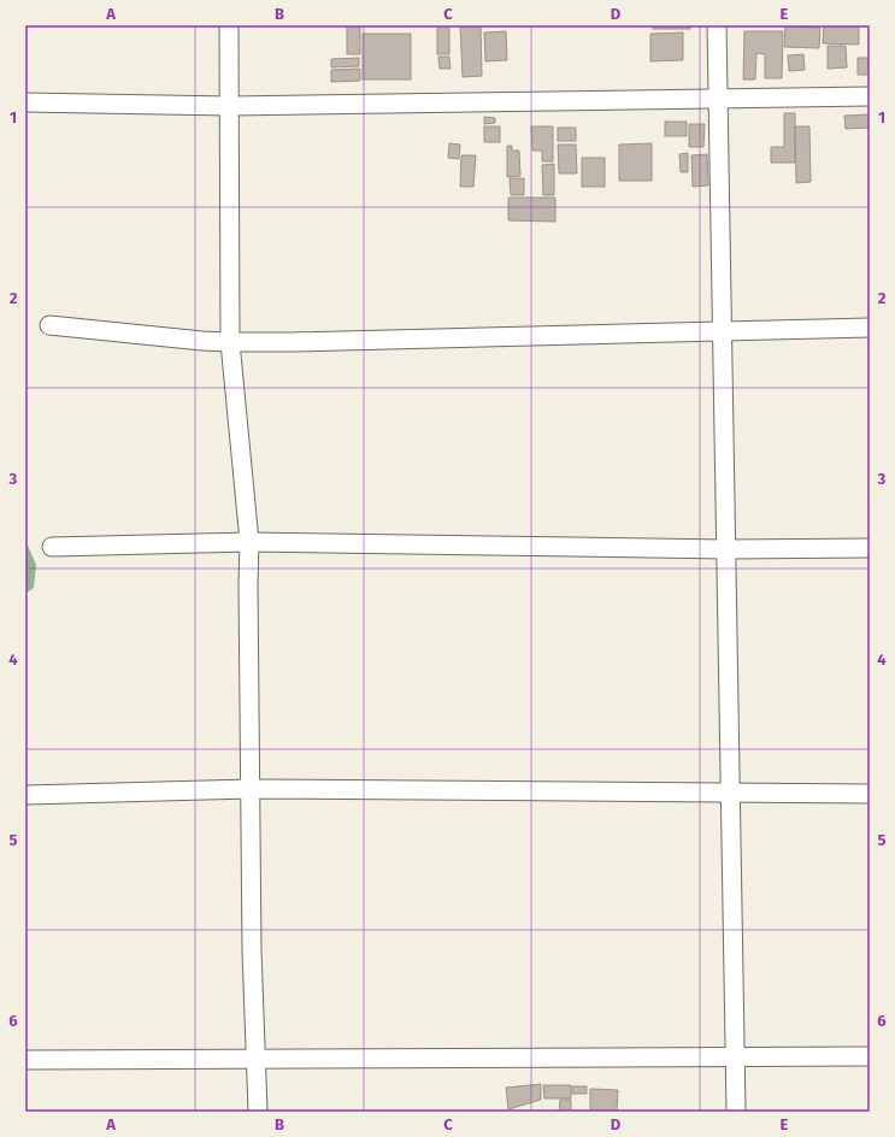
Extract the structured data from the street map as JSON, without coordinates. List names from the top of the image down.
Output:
{
  "grid": {
    "columns": [
      "A",
      "B",
      "C",
      "D",
      "E"
    ],
    "rows": [
      "1",
      "2",
      "3",
      "4",
      "5",
      "6"
    ]
  }
}
